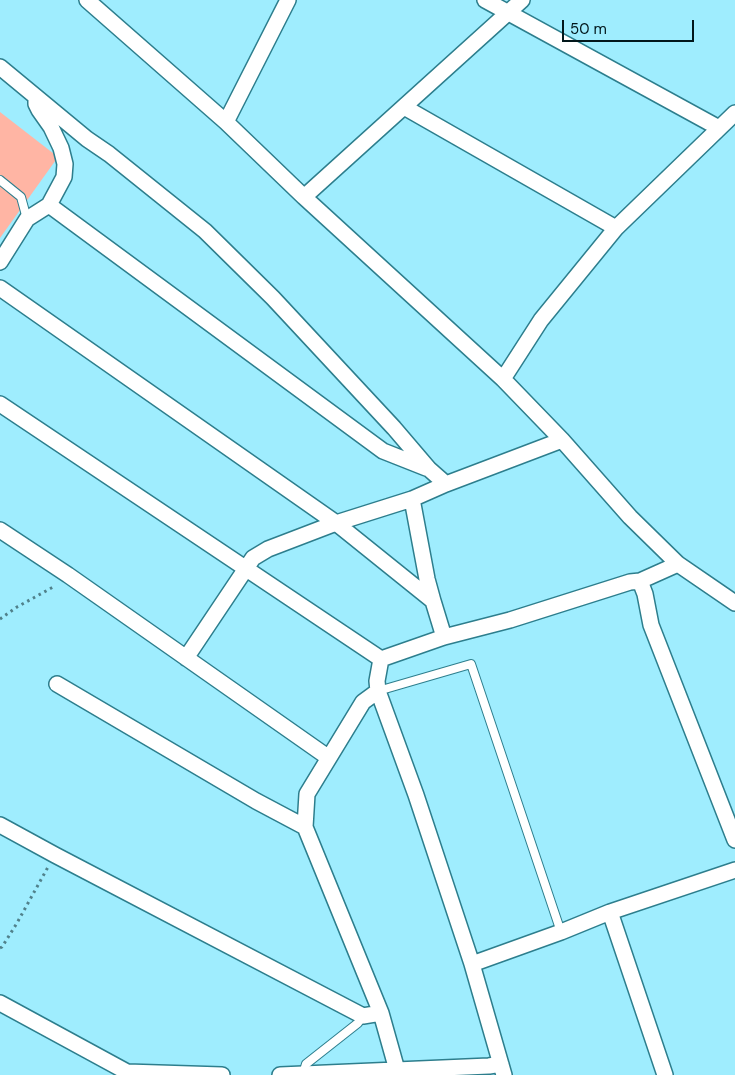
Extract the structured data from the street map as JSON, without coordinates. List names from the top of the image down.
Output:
{
  "scale_bar": "50 m"
}
